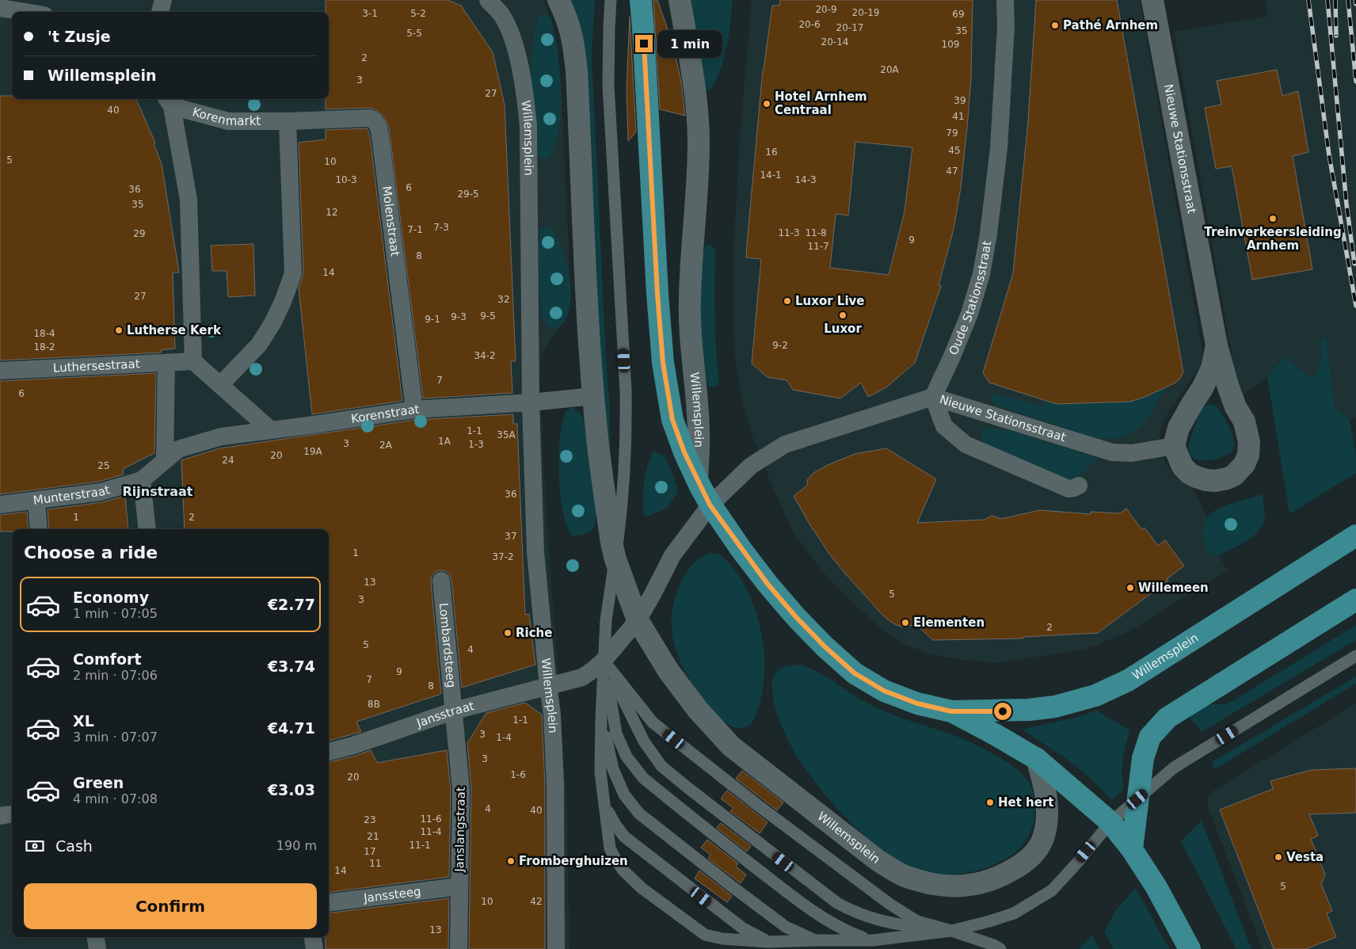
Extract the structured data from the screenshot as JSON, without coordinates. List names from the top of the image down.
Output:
{
  "streets": {
    "main road": ["Willemsplein"],
    "street": [
      "Korenmarkt",
      "Nieuwe Stationsstraat",
      "Molenstraat",
      "Oude Stationsstraat",
      "Luthersestraat",
      "Korenstraat",
      "Munterstraat",
      "Lombardsteeg",
      "Jansstraat",
      "Janslangstraat",
      "Janssteeg"
    ]
  },
  "crossings": [
    ["Korenmarkt", "Molenstraat"],
    ["Korenmarkt", "Luthersestraat"],
    ["Willemsplein", "Nieuwe Stationsstraat"],
    ["Willemsplein", "Oude Stationsstraat"],
    ["Willemsplein", "Korenstraat"],
    ["Willemsplein", "Jansstraat"],
    ["Nieuwe Stationsstraat", "Oude Stationsstraat"],
    ["Molenstraat", "Korenstraat"],
    ["Korenstraat", "Munterstraat"],
    ["Lombardsteeg", "Jansstraat"],
    ["Lombardsteeg", "Janslangstraat"],
    ["Jansstraat", "Janslangstraat"],
    ["Janslangstraat", "Janssteeg"]
  ],
  "districts": ["Rijnstraat"],
  "places": [
    "Pathé Arnhem",
    "Hotel Arnhem Centraal",
    "Treinverkeersleiding Arnhem",
    "Luxor Live",
    "Luxor",
    "Lutherse Kerk",
    "Willemeen",
    "Elementen",
    "Riche",
    "Het hert",
    "Vesta",
    "Fromberghuizen"
  ],
  "house_numbers": [
    "20-9",
    "20-19",
    "3-1",
    "5-2",
    "69",
    "20-6",
    "20-17",
    "35",
    "5-5",
    "20-14",
    "109",
    "2",
    "20A",
    "3",
    "27",
    "39",
    "40",
    "41",
    "79",
    "45",
    "16",
    "5",
    "10",
    "47",
    "14-1",
    "10-3",
    "14-3",
    "6",
    "36",
    "29-5",
    "35",
    "12",
    "7-3",
    "7-1",
    "11-3",
    "11-8",
    "29",
    "9",
    "11-7",
    "8",
    "14",
    "27",
    "32",
    "9-5",
    "9-3",
    "9-1",
    "18-4",
    "9-2",
    "18-2",
    "34-2",
    "7",
    "6",
    "1-1",
    "35A",
    "1A",
    "3",
    "1-3",
    "2A",
    "19A",
    "20",
    "24",
    "25",
    "36",
    "1",
    "2",
    "37",
    "1",
    "37-2",
    "13",
    "5",
    "3",
    "2",
    "5",
    "4",
    "9",
    "7",
    "8",
    "8B",
    "1-1",
    "3",
    "1-4",
    "3",
    "1-6",
    "20",
    "4",
    "40",
    "11-6",
    "23",
    "11-4",
    "21",
    "11-1",
    "17",
    "11",
    "14",
    "5",
    "10",
    "42",
    "13"
  ],
  "page": {
    "banner": ["'t Zusje", "Willemsplein"],
    "bubble": "1 min",
    "heading": "Choose a ride",
    "list": [
      {
        "name": "Economy",
        "note": "1 min · 07:05",
        "value": "€2.77"
      },
      {
        "name": "Comfort",
        "note": "2 min · 07:06",
        "value": "€3.74"
      },
      {
        "name": "XL",
        "note": "3 min · 07:07",
        "value": "€4.71"
      },
      {
        "name": "Green",
        "note": "4 min · 07:08",
        "value": "€3.03"
      }
    ],
    "pay": ["Cash", "190 m"],
    "buttons": "Confirm"
  }
}
